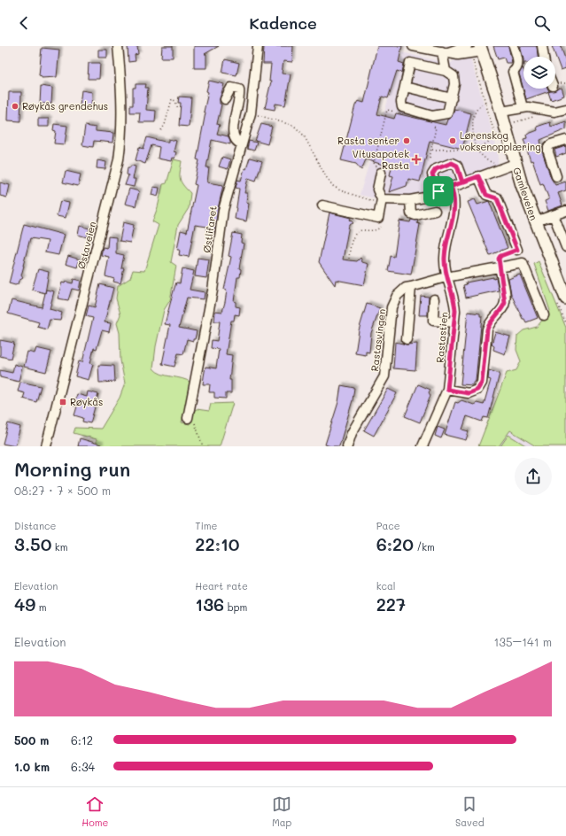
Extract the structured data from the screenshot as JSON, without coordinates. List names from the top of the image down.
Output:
{
  "streets": {
    "main road": ["Gamleveien"],
    "street": [
      "Østlifaret",
      "Østaveien",
      "Rastastien",
      "Rastasvingen"
    ]
  },
  "crossings": [
    ["Rastastien", "Rastasvingen"]
  ],
  "places": {
    "other": ["Røykås grendehus", "Rasta senter", "Lørenskog voksenopplæring"],
    "health": ["Vitusapotek Rasta"],
    "transit": ["Røykås"]
  },
  "page": {
    "header": "Kadence",
    "heading": ["Morning run", "08:27 · 7 × 500 m"],
    "stats": [
      ["Distance", "3.50 km"],
      ["Time", "22:10"],
      ["Pace", "6:20 /km"],
      ["Elevation", "49 m"],
      ["Heart rate", "136 bpm"],
      ["kcal", "227"]
    ],
    "chart": ["Elevation", "135–141 m"],
    "list": [
      {
        "name": "500 m",
        "note": "6:12"
      },
      {
        "name": "1.0 km",
        "note": "6:34"
      }
    ],
    "tabs": ["Home", "Map", "Saved"]
  }
}
